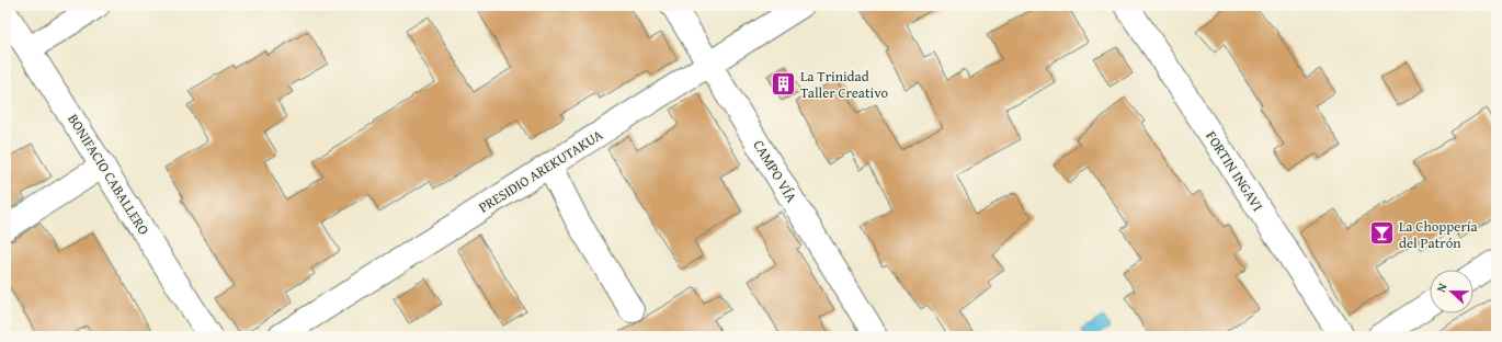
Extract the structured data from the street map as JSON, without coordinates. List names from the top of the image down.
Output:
{
  "streets": {
    "street": [
      "PRESIDIO AREKUTAKUA",
      "CAMPO VÍA",
      "FORTIN INGAVI",
      "BONIFACIO CABALLERO"
    ]
  },
  "crossings": [
    ["PRESIDIO AREKUTAKUA", "CAMPO VÍA"]
  ],
  "places": {
    "building": ["La Trinidad Taller Creativo"],
    "bar": ["La Choppería del Patrón"]
  },
  "north": "left"
}
